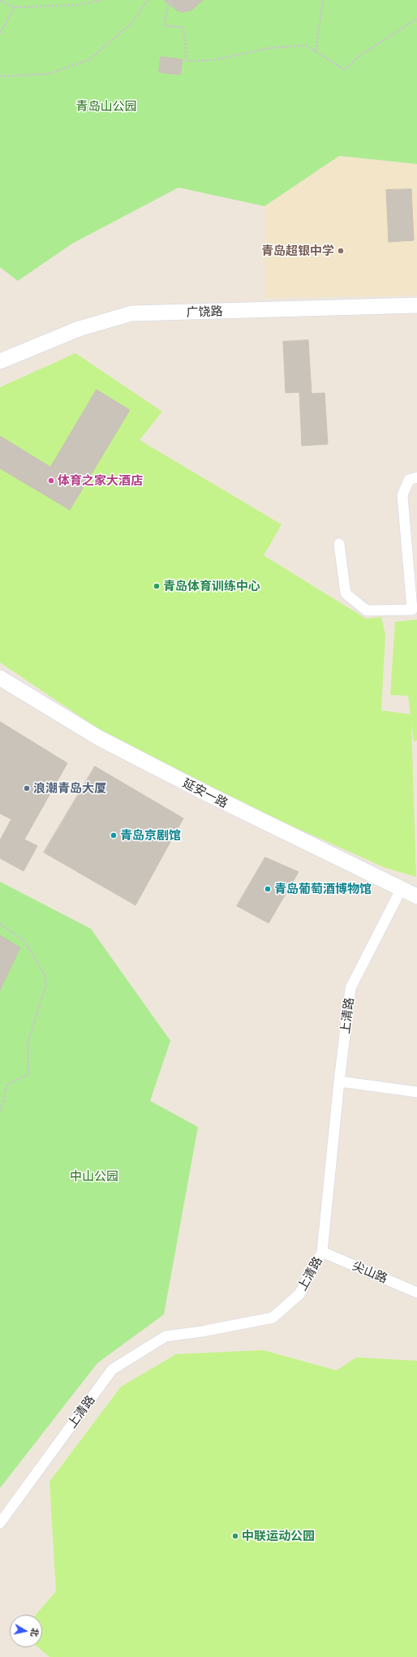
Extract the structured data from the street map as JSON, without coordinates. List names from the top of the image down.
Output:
{
  "streets": {
    "main road": ["广饶路", "延安一路"],
    "street": ["上清路", "尖山路"]
  },
  "crossings": [
    ["延安一路", "上清路"],
    ["上清路", "尖山路"]
  ],
  "parks": ["青岛山公园", "中山公园"],
  "places": [
    "青岛超银中学",
    "体育之家大酒店",
    "青岛体育训练中心",
    "浪潮青岛大厦",
    "青岛京剧馆",
    "青岛葡萄酒博物馆",
    "中联运动公园"
  ],
  "north": "right"
}
